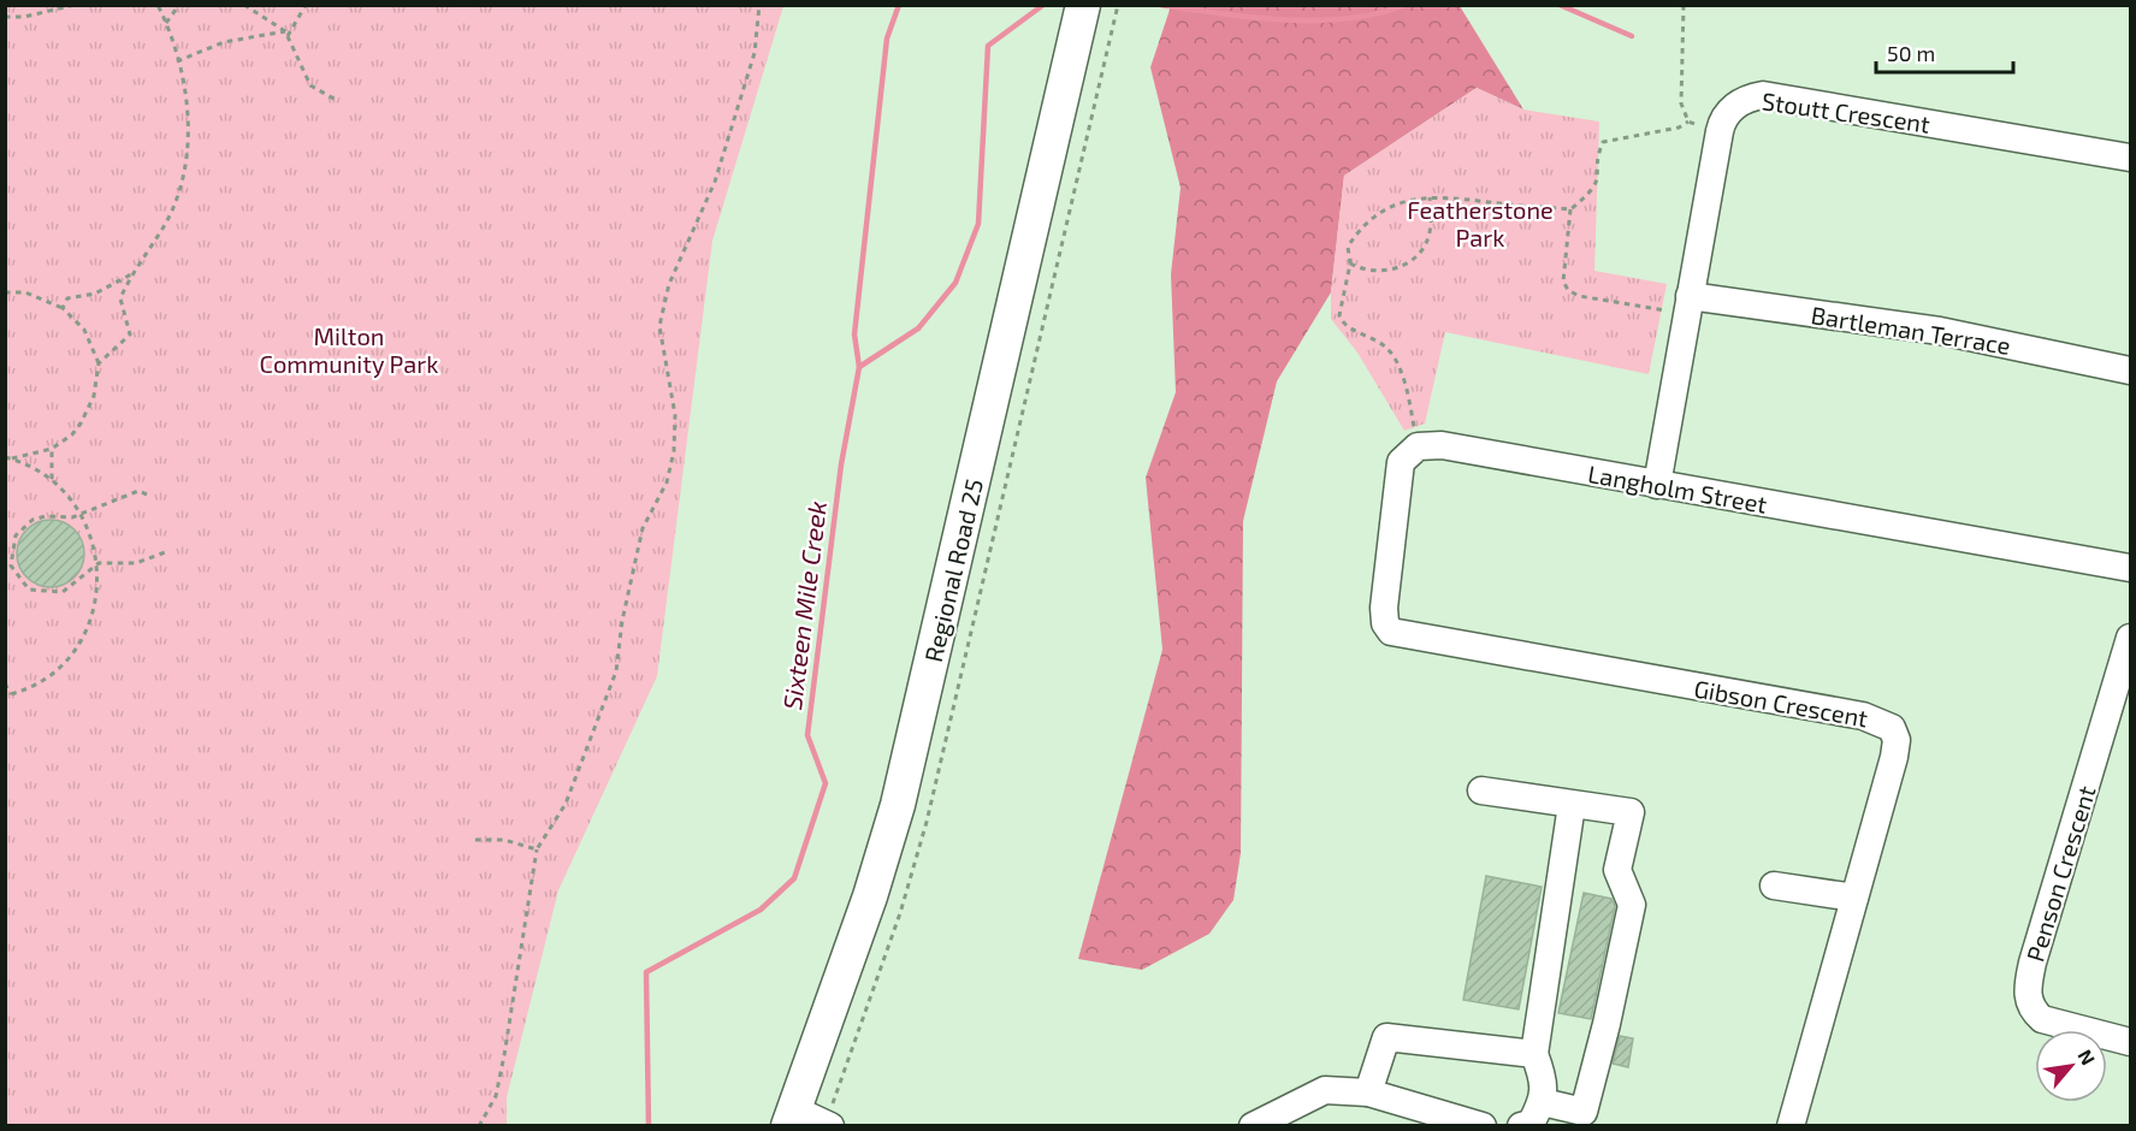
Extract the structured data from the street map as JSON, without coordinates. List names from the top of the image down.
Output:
{
  "streets": {
    "main road": ["Regional Road 25"],
    "street": [
      "Stoutt Crescent",
      "Bartleman Terrace",
      "Langholm Street",
      "Gibson Crescent",
      "Penson Crescent"
    ]
  },
  "crossings": [
    ["Stoutt Crescent", "Bartleman Terrace"],
    ["Stoutt Crescent", "Langholm Street"],
    ["Langholm Street", "Gibson Crescent"]
  ],
  "water": ["Sixteen Mile Creek"],
  "parks": ["Featherstone Park", "Milton Community Park"],
  "scale_bar": "50 m",
  "north": "top right"
}
